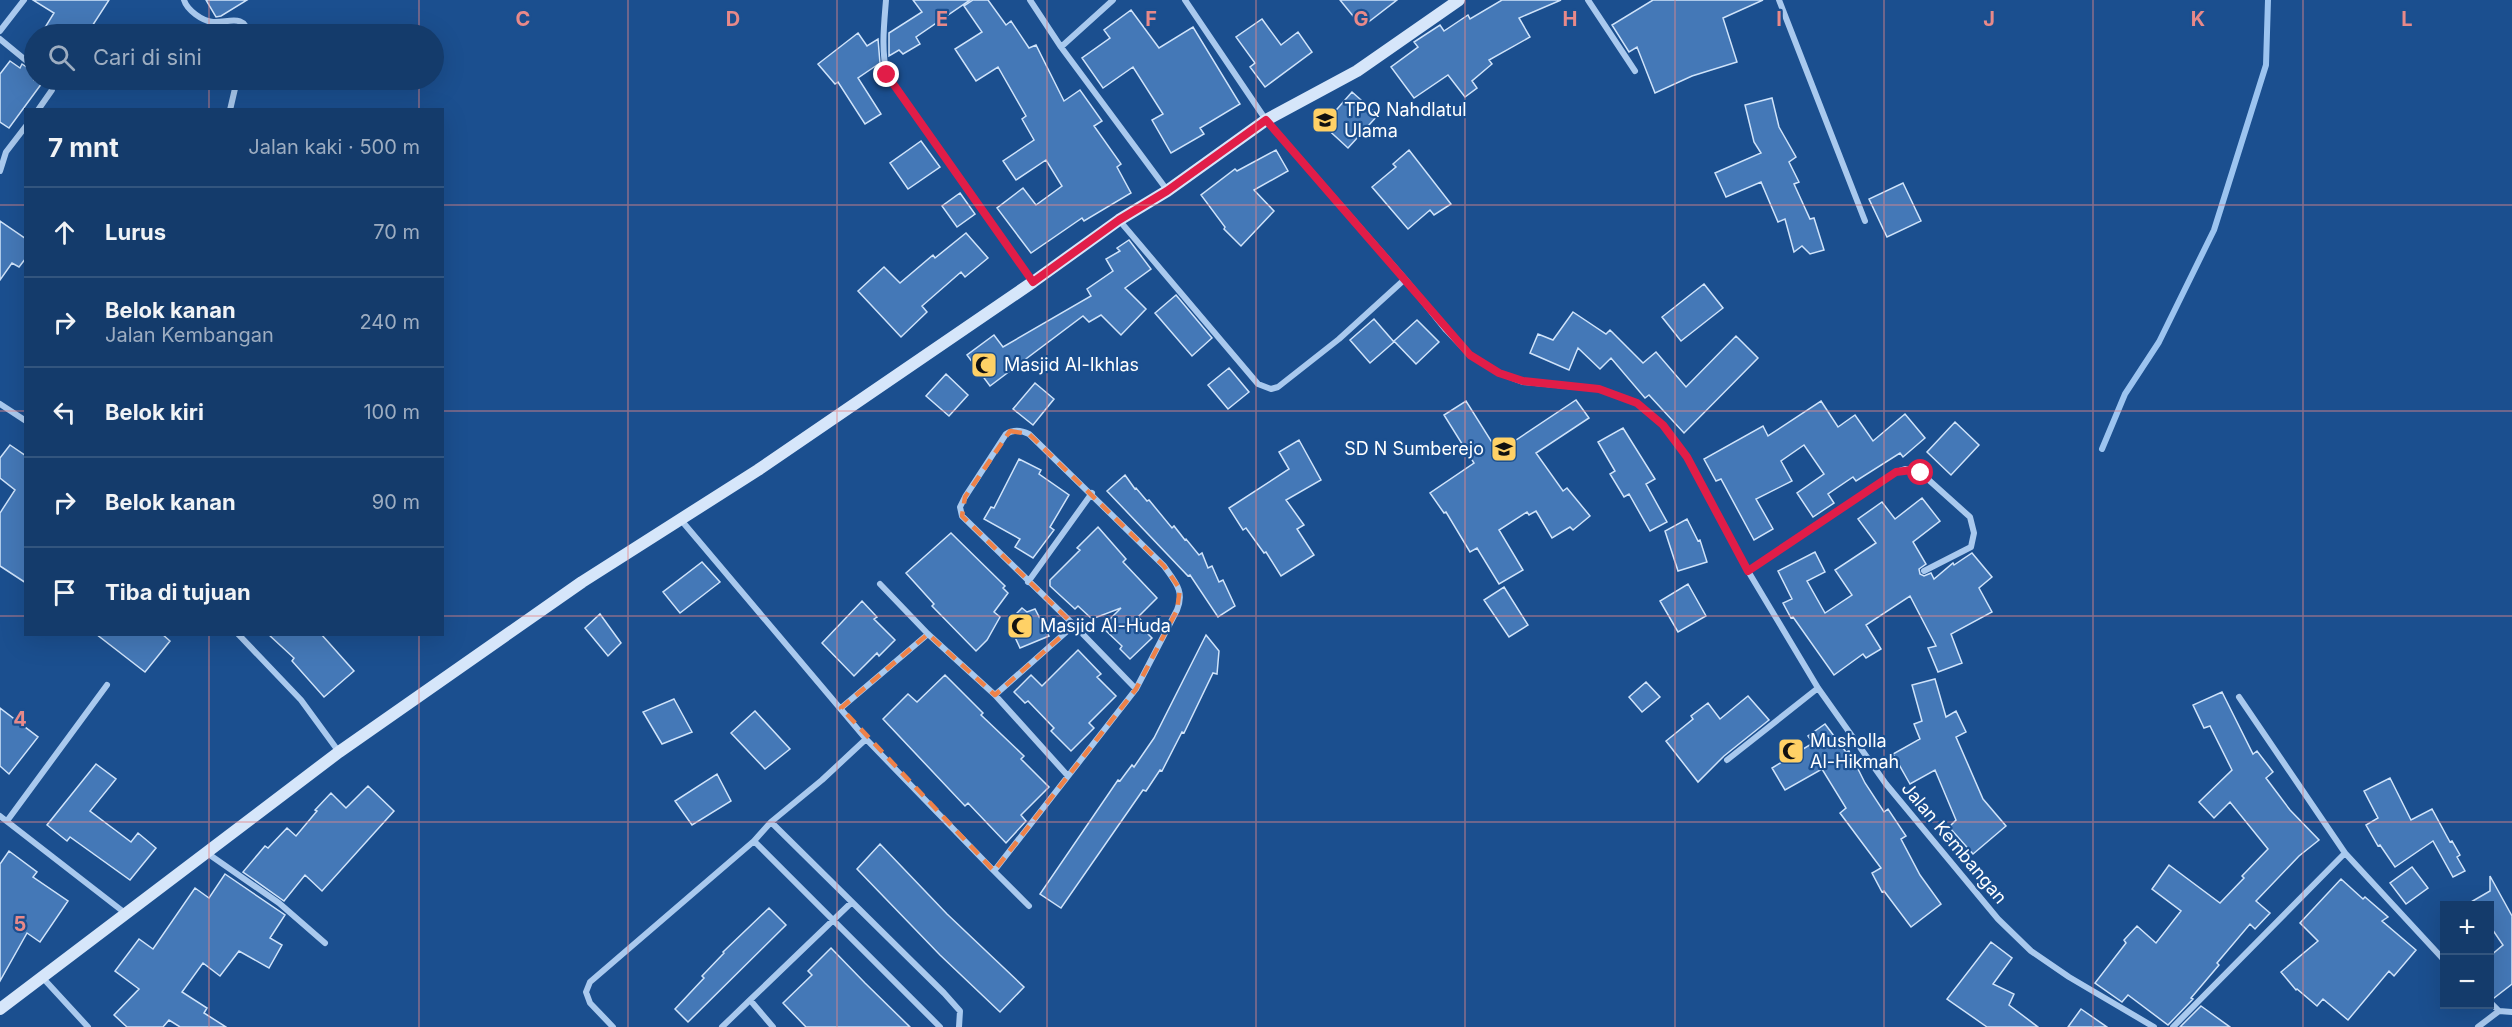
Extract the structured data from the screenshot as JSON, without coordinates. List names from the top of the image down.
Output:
{
  "streets": {
    "street": ["Jalan Kembangan"]
  },
  "places": {
    "school or university": ["TPQ Nahdlatul Ulama", "SD N Sumberejo"],
    "mosque": ["Masjid Al-Ikhlas", "Masjid Al-Huda", "Musholla Al-Hikmah"]
  },
  "page": {
    "search": "Cari di sini",
    "heading": ["7 mnt", "Jalan kaki · 500 m"],
    "list": [
      ["Lurus", "70 m"],
      ["Belok kanan", "Jalan Kembangan", "240 m"],
      ["Belok kiri", "100 m"],
      ["Belok kanan", "90 m"],
      "Tiba di tujuan"
    ],
    "map_buttons": ["+", "−"]
  },
  "grid": {
    "columns": [
      "C",
      "D",
      "E",
      "F",
      "G",
      "H",
      "I",
      "J",
      "K",
      "L"
    ],
    "rows": ["4", "5"]
  }
}
